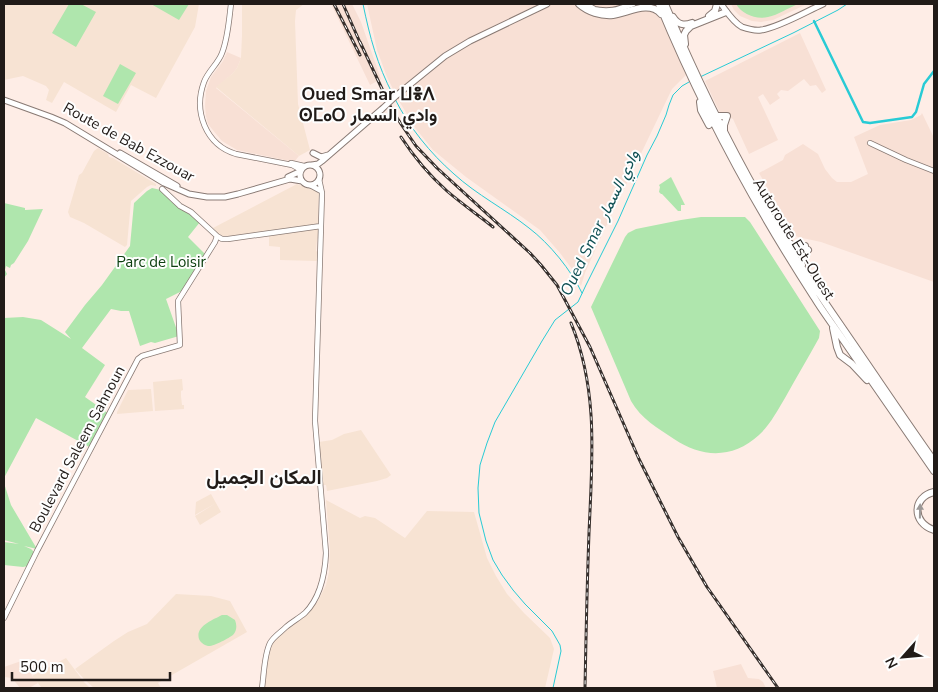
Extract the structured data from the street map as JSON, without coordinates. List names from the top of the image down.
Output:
{
  "streets": {
    "highway": ["Autoroute Est-Ouest"],
    "main road": ["Route de Bab Ezzouar", "Boulevard Saleem Sahnoun"]
  },
  "districts": ["Oued Smar ⵡⴻⴷ ⵙⵎⴰⵔ وادي السمار", "المكان الجميل"],
  "water": ["Oued Smar وادي السمار"],
  "parks": ["Parc de Loisir"],
  "scale_bar": "500 m",
  "north": "bottom left"
}
